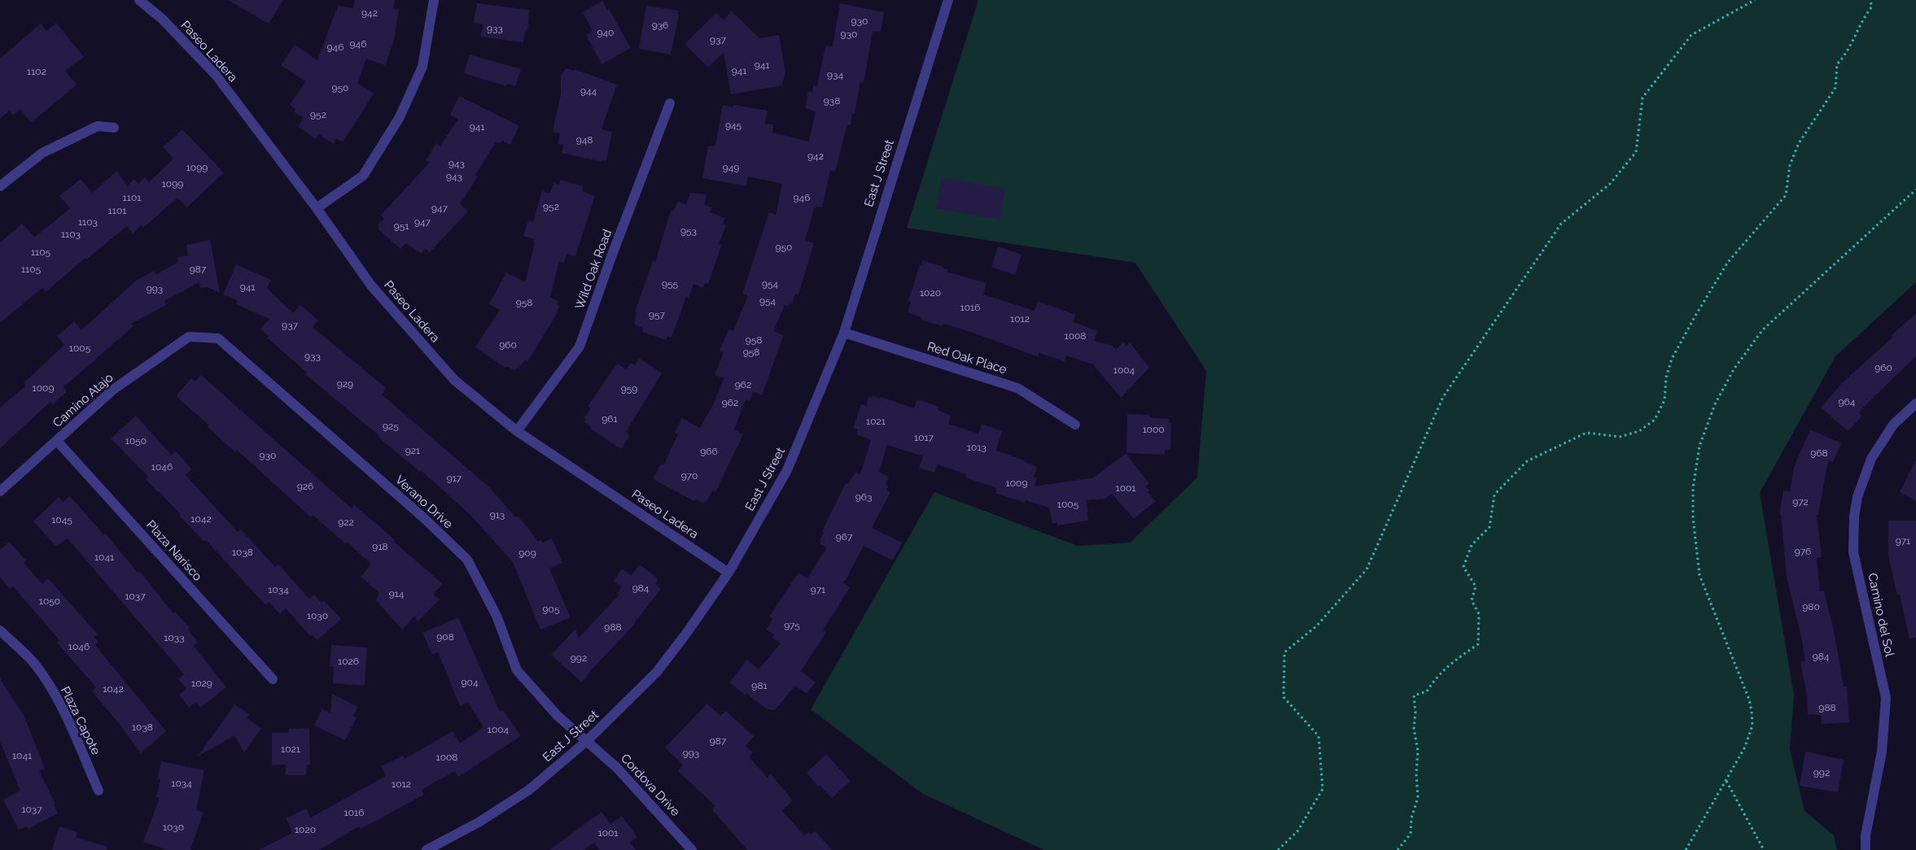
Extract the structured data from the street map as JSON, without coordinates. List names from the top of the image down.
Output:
{
  "streets": {
    "street": [
      "Paseo Ladera",
      "East J Street",
      "Wild Oak Road",
      "Red Oak Place",
      "Camino Atajo",
      "Verano Drive",
      "Plaza Narisco",
      "Camino del Sol",
      "Plaza Capote",
      "Cordova Drive"
    ]
  },
  "crossings": [
    ["Paseo Ladera", "East J Street"],
    ["Paseo Ladera", "Wild Oak Road"],
    ["East J Street", "Red Oak Place"],
    ["East J Street", "Verano Drive"],
    ["East J Street", "Cordova Drive"],
    ["Camino Atajo", "Verano Drive"],
    ["Camino Atajo", "Plaza Narisco"],
    ["Verano Drive", "Cordova Drive"]
  ],
  "house_numbers": [
    "942",
    "930",
    "936",
    "933",
    "940",
    "930",
    "937",
    "946",
    "946",
    "941",
    "941",
    "1102",
    "934",
    "950",
    "944",
    "938",
    "952",
    "945",
    "941",
    "948",
    "942",
    "943",
    "1099",
    "949",
    "943",
    "1099",
    "1101",
    "946",
    "952",
    "947",
    "1101",
    "1103",
    "947",
    "951",
    "953",
    "1103",
    "950",
    "1105",
    "1105",
    "987",
    "955",
    "954",
    "941",
    "993",
    "1020",
    "954",
    "958",
    "1016",
    "957",
    "1012",
    "937",
    "1008",
    "958",
    "960",
    "1005",
    "958",
    "933",
    "960",
    "1004",
    "929",
    "962",
    "1009",
    "959",
    "964",
    "962",
    "961",
    "1021",
    "925",
    "1000",
    "1017",
    "1050",
    "1013",
    "921",
    "966",
    "968",
    "930",
    "1046",
    "970",
    "917",
    "1009",
    "926",
    "1001",
    "963",
    "972",
    "1005",
    "913",
    "1042",
    "1045",
    "922",
    "967",
    "971",
    "918",
    "976",
    "1038",
    "909",
    "1041",
    "984",
    "1034",
    "971",
    "914",
    "1037",
    "1050",
    "980",
    "905",
    "1030",
    "975",
    "988",
    "908",
    "1033",
    "1046",
    "984",
    "992",
    "1026",
    "904",
    "1029",
    "981",
    "1042",
    "988",
    "1038",
    "1004",
    "987",
    "1021",
    "993",
    "1041",
    "1008",
    "992",
    "1034",
    "1012",
    "1037",
    "1016",
    "1030",
    "1020",
    "1001"
  ]
}
